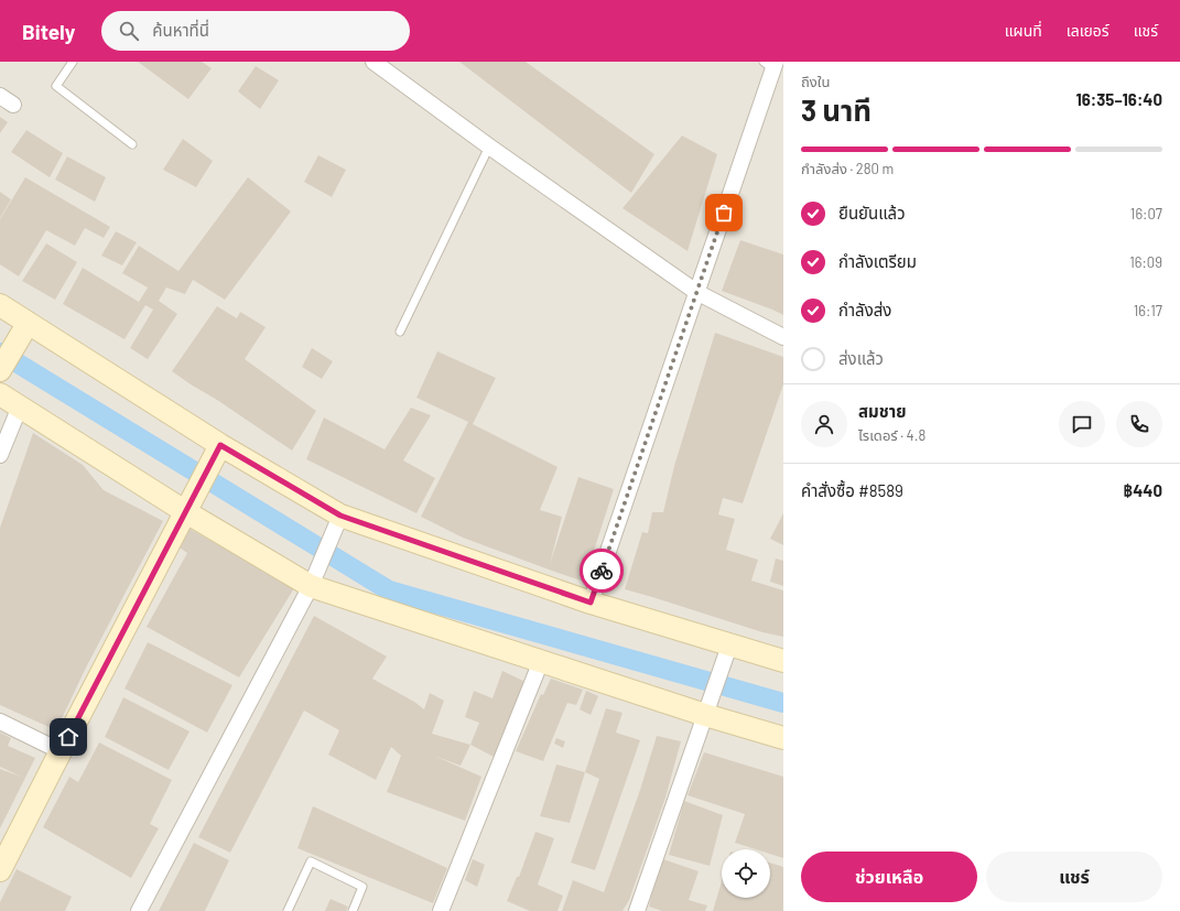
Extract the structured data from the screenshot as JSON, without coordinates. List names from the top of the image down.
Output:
{
  "page": {
    "header": "Bitely",
    "search": "ค้นหาที่นี่",
    "nav": ["แผนที่", "เลเยอร์", "แชร์"],
    "heading": ["3 นาที", "ถึงใน", "16:35–16:40"],
    "panel": [
      "สมชาย",
      "ไรเดอร์ · 4.8",
      "คำสั่งซื้อ #8589",
      "฿440"
    ],
    "bar": "กำลังส่ง · 280 m",
    "list": [
      ["ยืนยันแล้ว", "16:07"],
      ["กำลังเตรียม", "16:09"],
      ["กำลังส่ง", "16:17"],
      "ส่งแล้ว"
    ],
    "buttons": ["ช่วยเหลือ", "แชร์"]
  }
}
